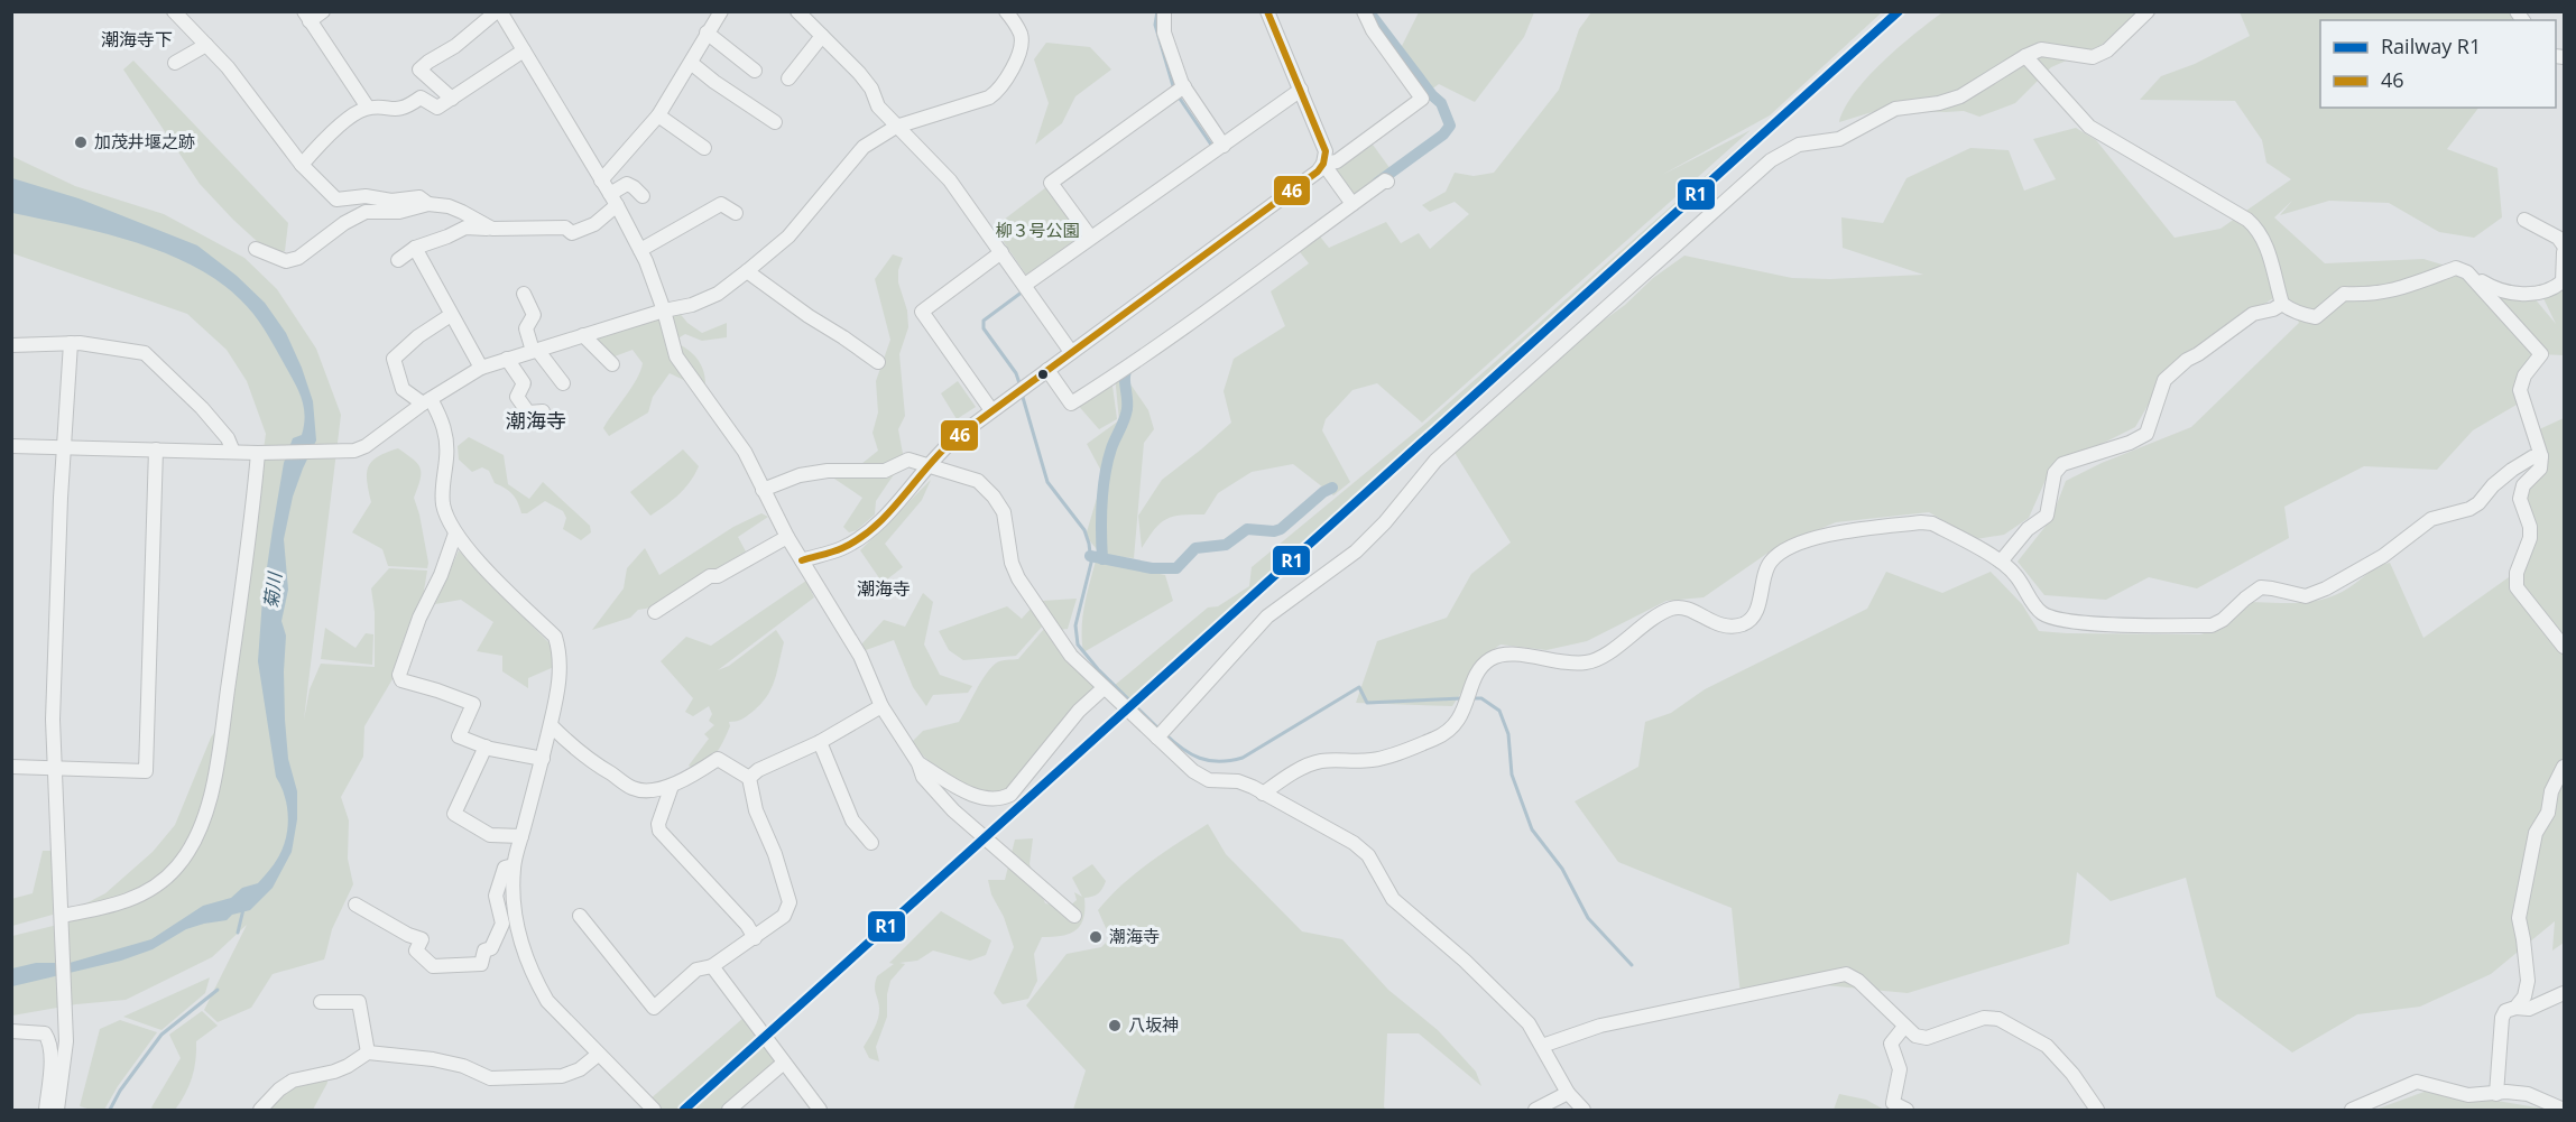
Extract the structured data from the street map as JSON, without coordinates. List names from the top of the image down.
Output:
{
  "districts": ["潮海寺下", "潮海寺", "潮海寺"],
  "water": ["菊川"],
  "parks": ["柳３号公園"],
  "places": ["加茂井堰之跡", "潮海寺", "八坂神"],
  "lines": ["rail line R1", "transit line 46"],
  "legend": ["Railway R1", "46"]
}
